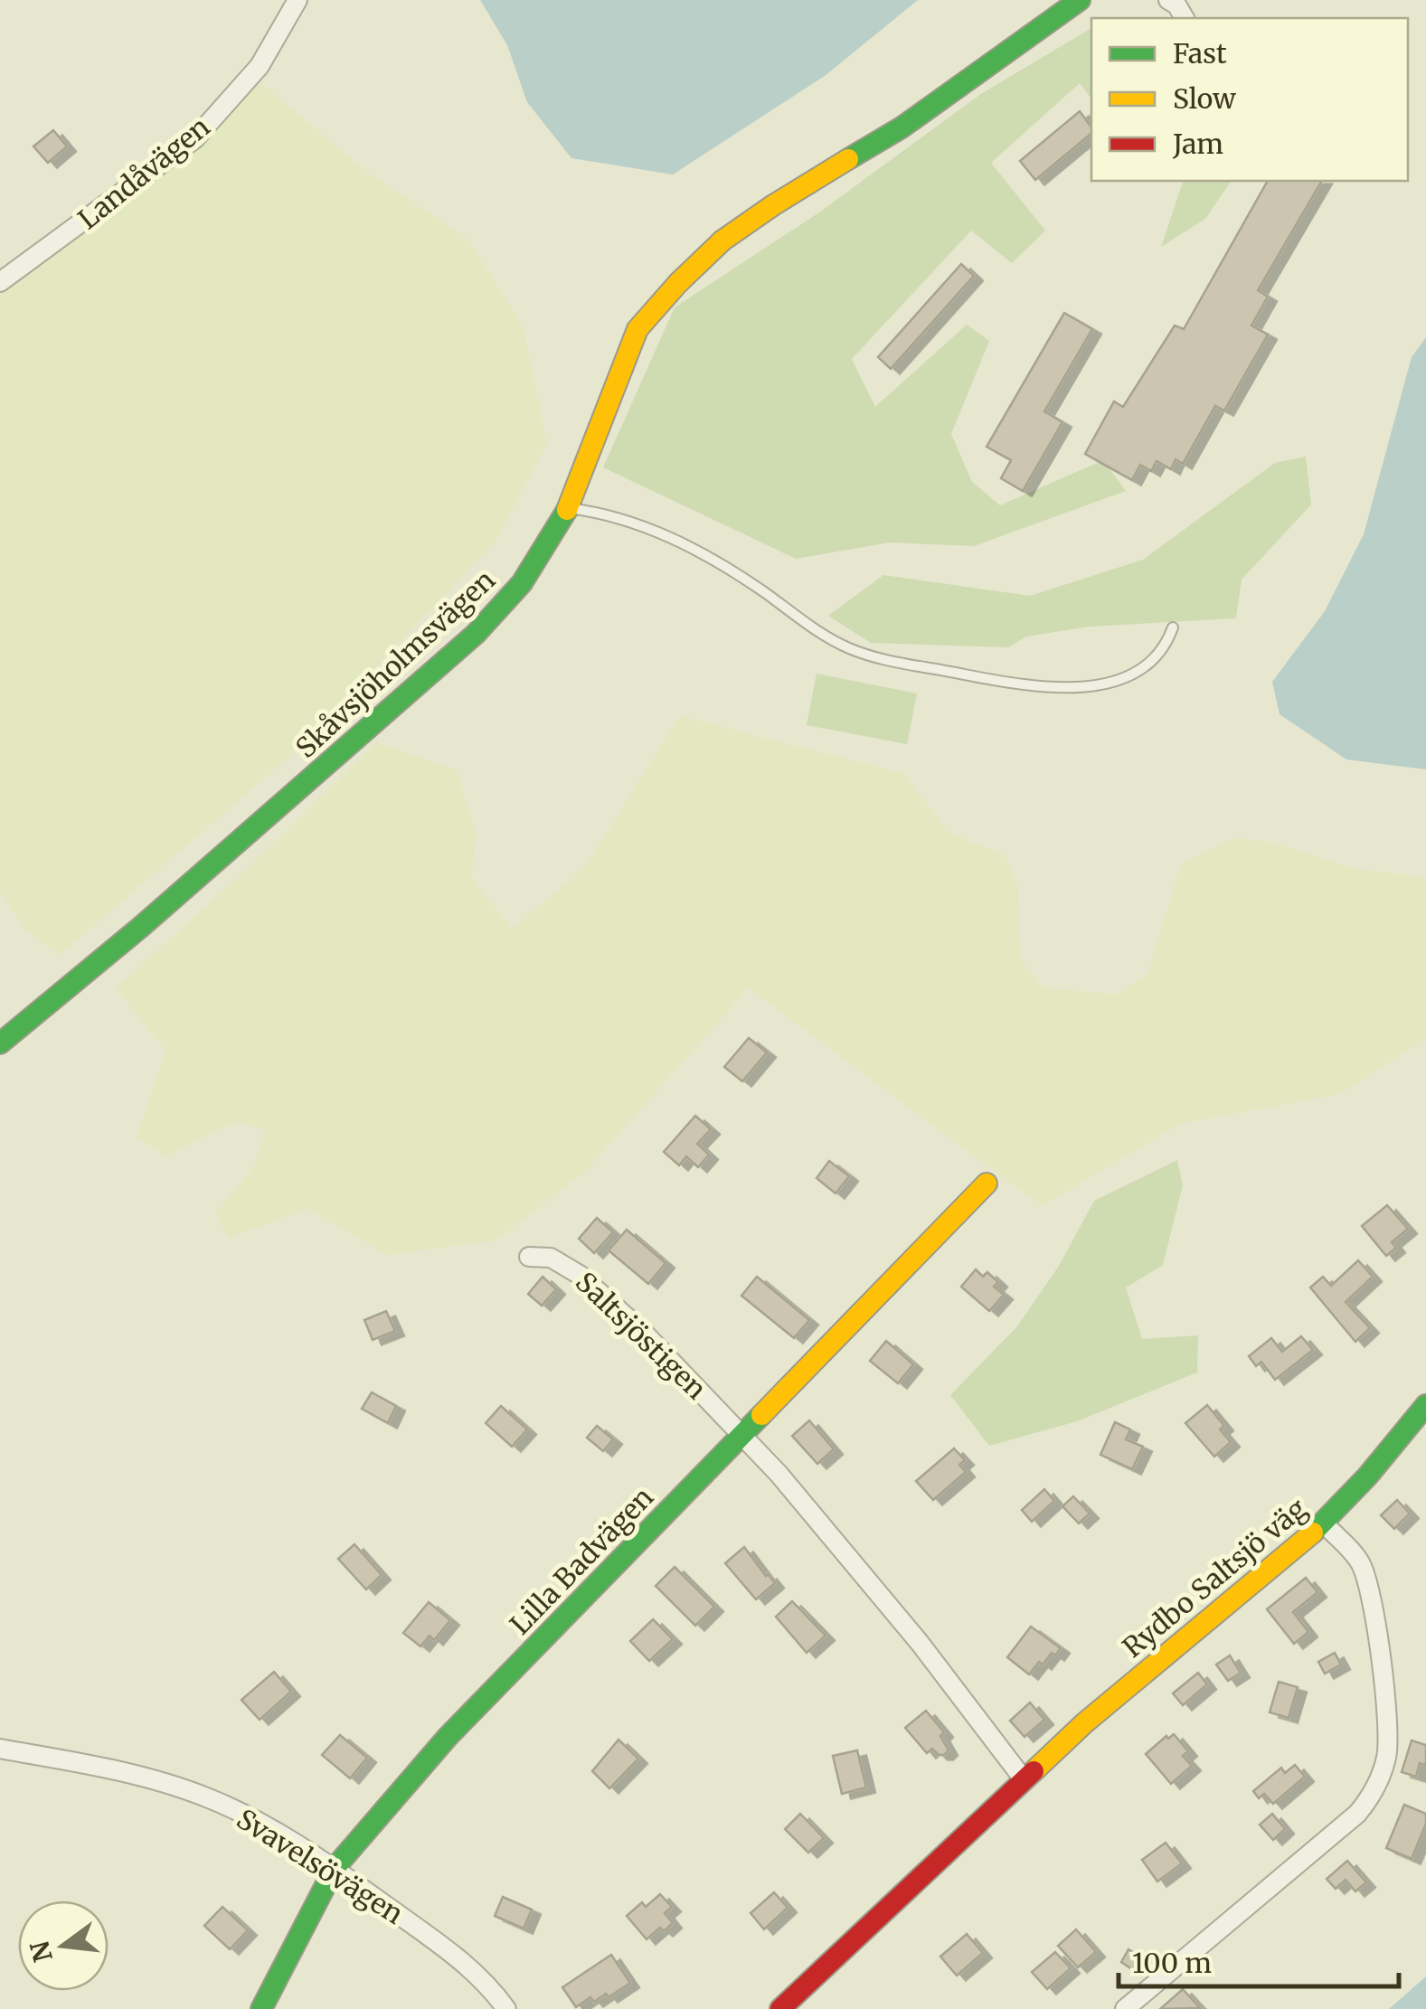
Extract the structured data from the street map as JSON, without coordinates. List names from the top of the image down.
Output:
{
  "streets": {
    "street": [
      "Landåvägen",
      "Skåvsjöholmsvägen",
      "Saltsjöstigen",
      "Lilla Badvägen",
      "Rydbo Saltsjö väg",
      "Svavelsövägen"
    ]
  },
  "crossings": [
    ["Saltsjöstigen", "Lilla Badvägen"],
    ["Lilla Badvägen", "Svavelsövägen"]
  ],
  "legend": ["Fast", "Slow", "Jam"],
  "scale_bar": "100 m",
  "north": "left"
}
